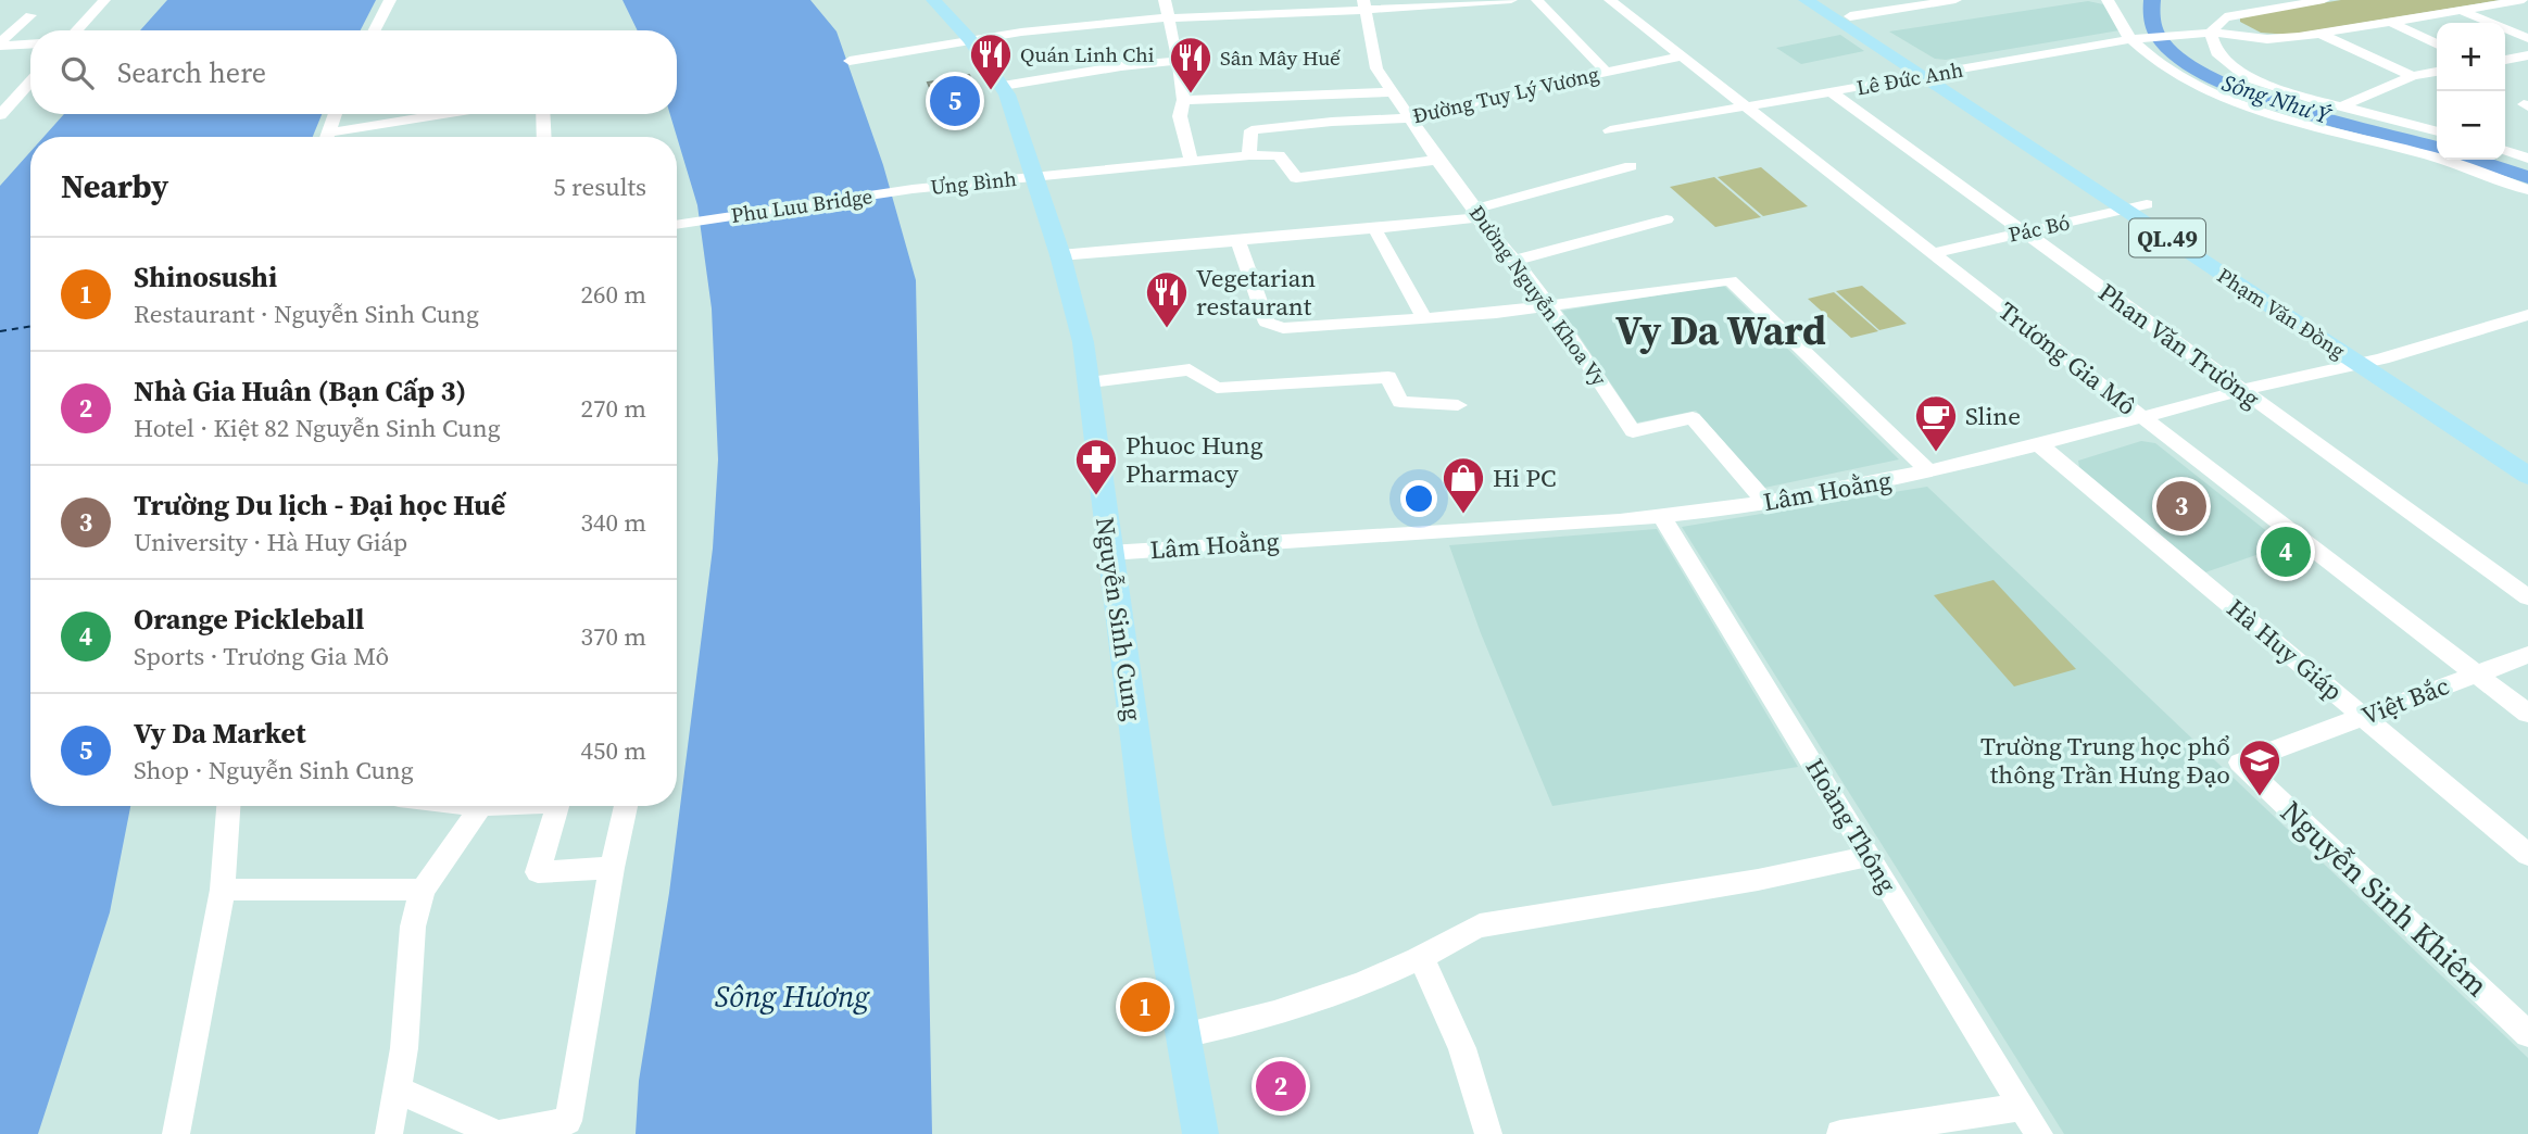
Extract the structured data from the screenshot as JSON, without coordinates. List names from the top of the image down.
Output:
{
  "streets": {
    "main road": ["QL.49", "Phạm Văn Đồng", "Nguyễn Sinh Cung"],
    "street": [
      "Lê Đức Anh",
      "Đường Tuy Lý Vương",
      "Ưng Bình",
      "Phu Luu Bridge",
      "Pác Bó",
      "Đường Nguyễn Khoa Vy",
      "Phan Văn Trường",
      "Trương Gia Mô",
      "Lâm Hoằng",
      "Hà Huy Giáp",
      "Việt Bắc",
      "Hoàng Thông",
      "Nguyễn Sinh Khiêm"
    ]
  },
  "crossings": [
    ["Lê Đức Anh", "Phạm Văn Đồng"],
    ["Lê Đức Anh", "Phan Văn Trường"],
    ["Lê Đức Anh", "Trương Gia Mô"],
    ["Đường Tuy Lý Vương", "Đường Nguyễn Khoa Vy"],
    ["Đường Tuy Lý Vương", "Trương Gia Mô"],
    ["Ưng Bình", "Phu Luu Bridge"],
    ["Ưng Bình", "Nguyễn Sinh Cung"],
    ["Pác Bó", "Phạm Văn Đồng"],
    ["Pác Bó", "Phan Văn Trường"],
    ["Pác Bó", "Trương Gia Mô"],
    ["Đường Nguyễn Khoa Vy", "Lâm Hoằng"],
    ["Phạm Văn Đồng", "Lâm Hoằng"],
    ["Phan Văn Trường", "Lâm Hoằng"],
    ["Trương Gia Mô", "Lâm Hoằng"],
    ["Trương Gia Mô", "Việt Bắc"],
    ["Lâm Hoằng", "Nguyễn Sinh Cung"],
    ["Lâm Hoằng", "Hà Huy Giáp"],
    ["Lâm Hoằng", "Hoàng Thông"],
    ["Hà Huy Giáp", "Việt Bắc"],
    ["Việt Bắc", "Nguyễn Sinh Khiêm"]
  ],
  "districts": ["Vy Da Ward"],
  "water": ["Sông Như Ý", "Sông Hương"],
  "places": {
    "restaurant": ["Quán Linh Chi", "Sân Mây Huế", "Vegetarian restaurant"],
    "cafe": ["Sline"],
    "pharmacy": ["Phuoc Hung Pharmacy"],
    "shop": ["Hi PC"],
    "school or university": ["Trường Trung học phổ thông Trần Hưng Đạo"]
  },
  "page": {
    "map_buttons": ["+", "−"],
    "search": "Search here",
    "pins": [
      "5",
      "3",
      "4",
      "1",
      "2"
    ],
    "heading": ["Nearby", "5 results"],
    "list": [
      {
        "mark": "1",
        "name": "Shinosushi",
        "note": "Restaurant · Nguyễn Sinh Cung",
        "value": "260 m"
      },
      {
        "mark": "2",
        "name": "Nhà Gia Huân (Bạn Cấp 3)",
        "note": "Hotel · Kiệt 82 Nguyễn Sinh Cung",
        "value": "270 m"
      },
      {
        "mark": "3",
        "name": "Trường Du lịch - Đại học Huế",
        "note": "University · Hà Huy Giáp",
        "value": "340 m"
      },
      {
        "mark": "4",
        "name": "Orange Pickleball",
        "note": "Sports · Trương Gia Mô",
        "value": "370 m"
      },
      {
        "mark": "5",
        "name": "Vy Da Market",
        "note": "Shop · Nguyễn Sinh Cung",
        "value": "450 m"
      }
    ]
  }
}
